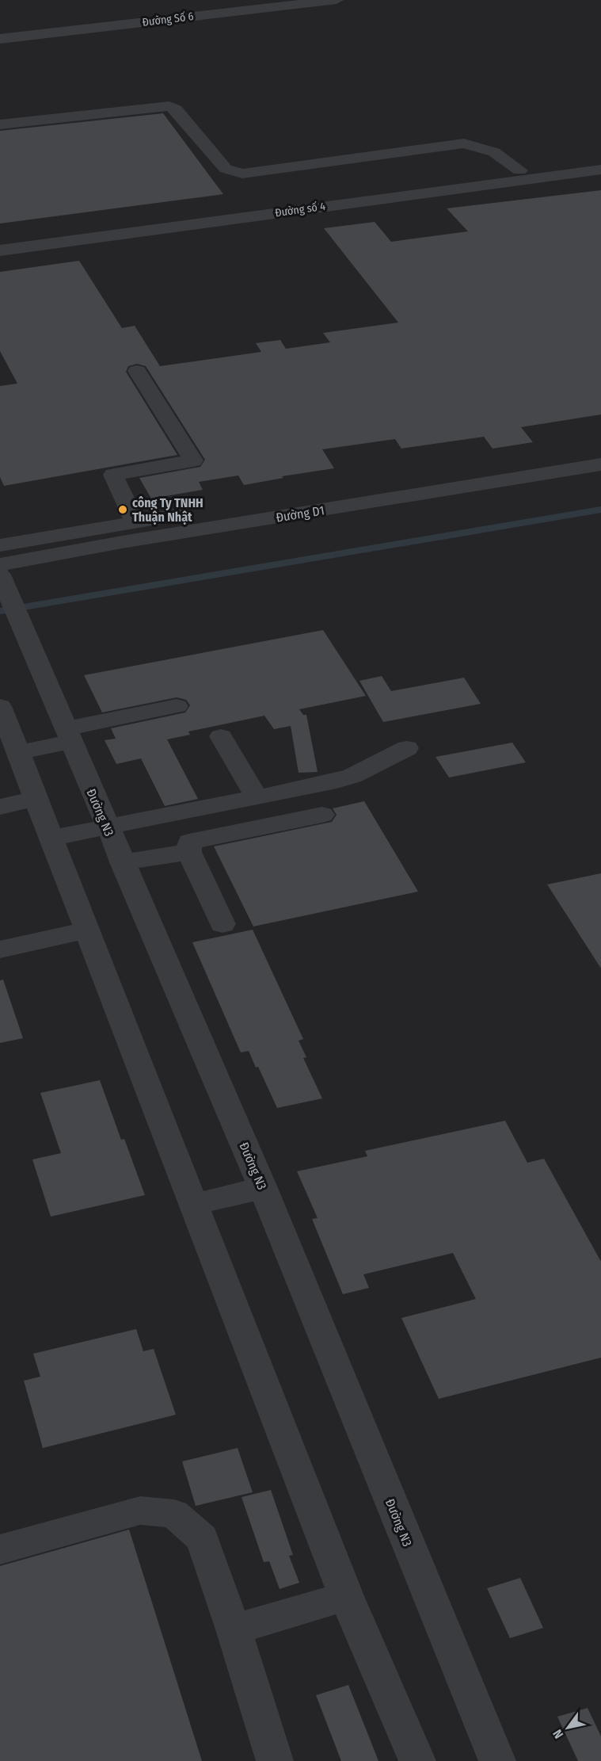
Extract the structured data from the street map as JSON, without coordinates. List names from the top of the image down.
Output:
{
  "streets": {
    "street": [
      "Đường Số 6",
      "Đường số 4",
      "Đường D1",
      "Đường N3"
    ]
  },
  "places": ["công Ty TNHH Thuận Nhật"],
  "north": "bottom left"
}
